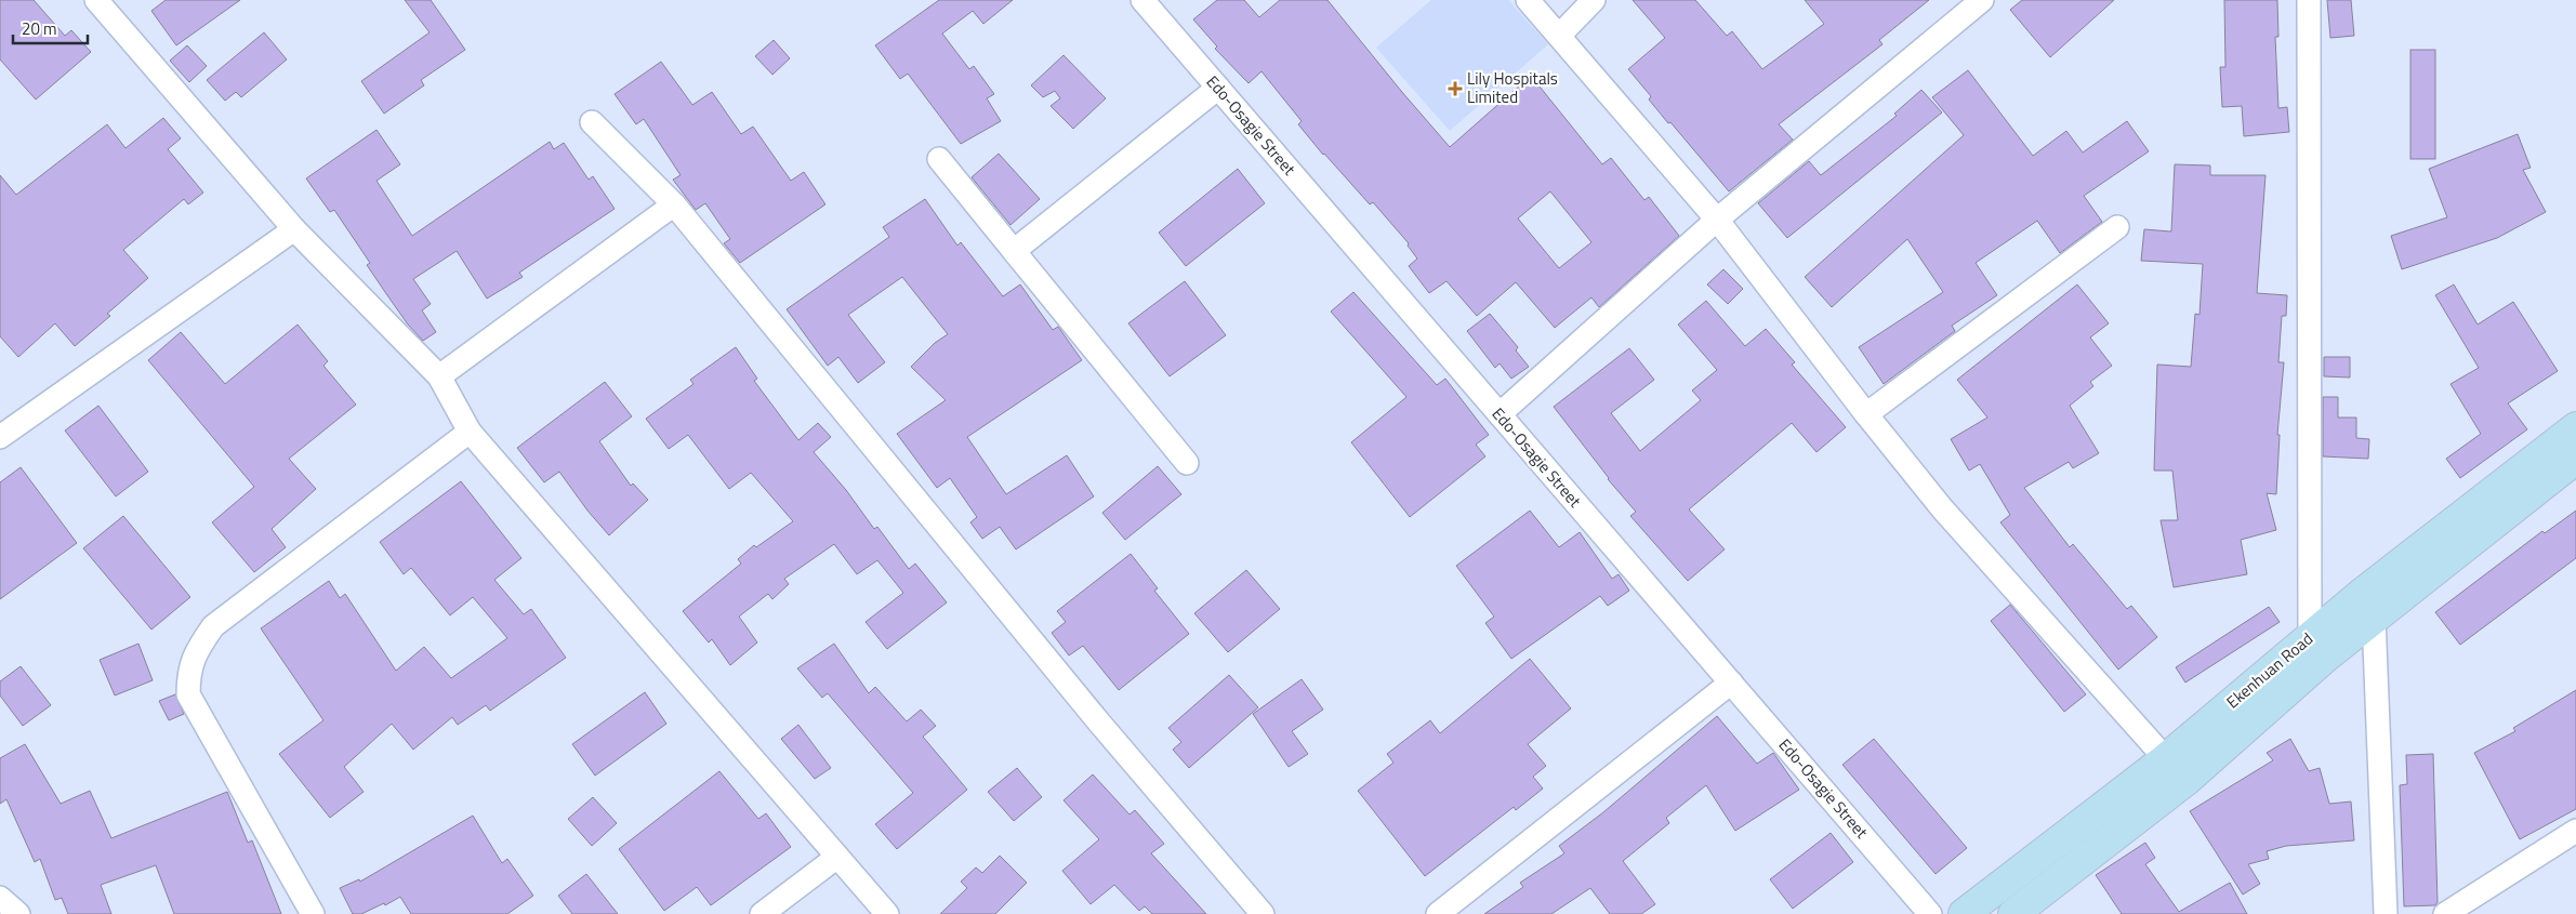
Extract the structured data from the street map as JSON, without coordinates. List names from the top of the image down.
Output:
{
  "streets": {
    "main road": ["Ekenhuan Road"],
    "street": ["Edo-Osagie Street"]
  },
  "places": {
    "health": ["Lily Hospitals Limited"]
  },
  "scale_bar": "20 m"
}
